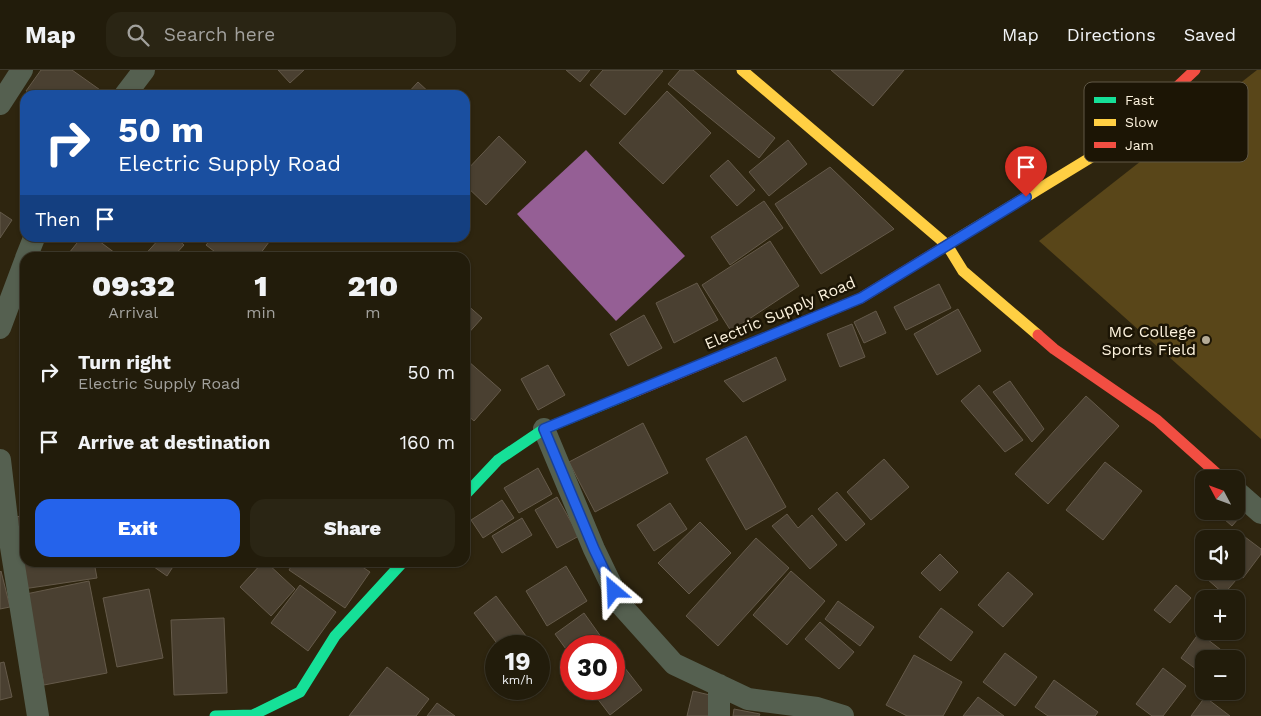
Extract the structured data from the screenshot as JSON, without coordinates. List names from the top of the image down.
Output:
{
  "streets": {
    "main road": ["Electric Supply Road"]
  },
  "places": ["MC College Sports Field"],
  "legend": ["Fast", "Slow", "Jam"],
  "north": "top left",
  "page": {
    "header": "Map",
    "search": "Search here",
    "nav": ["Map", "Directions", "Saved"],
    "turn": ["50 m", "Electric Supply Road"],
    "then": "Then",
    "eta": [
      "09:32",
      "Arrival",
      "1",
      "min",
      "210",
      "m"
    ],
    "list": [
      {
        "name": "Turn right",
        "note": "Electric Supply Road",
        "value": "50 m"
      },
      {
        "name": "Arrive at destination",
        "value": "160 m"
      }
    ],
    "map_buttons": ["+", "−"],
    "buttons": ["Exit", "Share"],
    "speed": "19 km/h",
    "limit": "30"
  }
}
